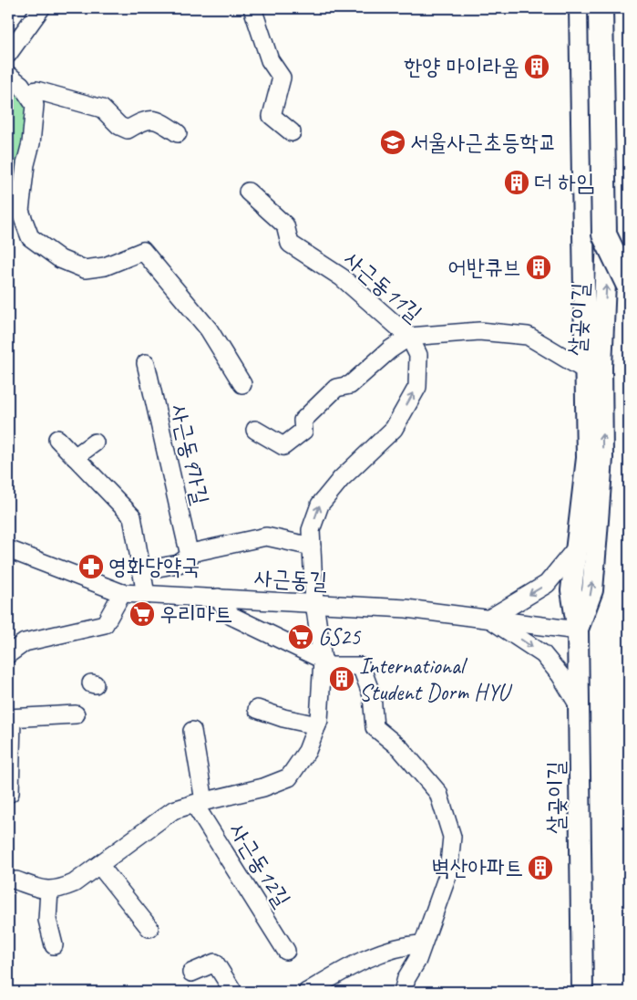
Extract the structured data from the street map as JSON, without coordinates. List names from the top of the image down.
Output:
{
  "streets": {
    "main road": ["살곶이길"],
    "street": [
      "사근동11길",
      "사근동9가길",
      "사근동길",
      "사근동12길"
    ]
  },
  "crossings": [
    ["사근동11길", "사근동길"],
    ["사근동11길", "사근동12길"],
    ["살곶이길", "사근동길"],
    ["사근동길", "사근동12길"]
  ],
  "one_way": ["사근동11길"],
  "places": {
    "building": [
      "한양 마이라움",
      "더 하임",
      "어반큐브",
      "International Student Dorm HYU",
      "벽산아파트"
    ],
    "school or university": ["서울사근초등학교"],
    "pharmacy": ["영화당약국"],
    "supermarket": ["우리마트", "GS25"]
  }
}
